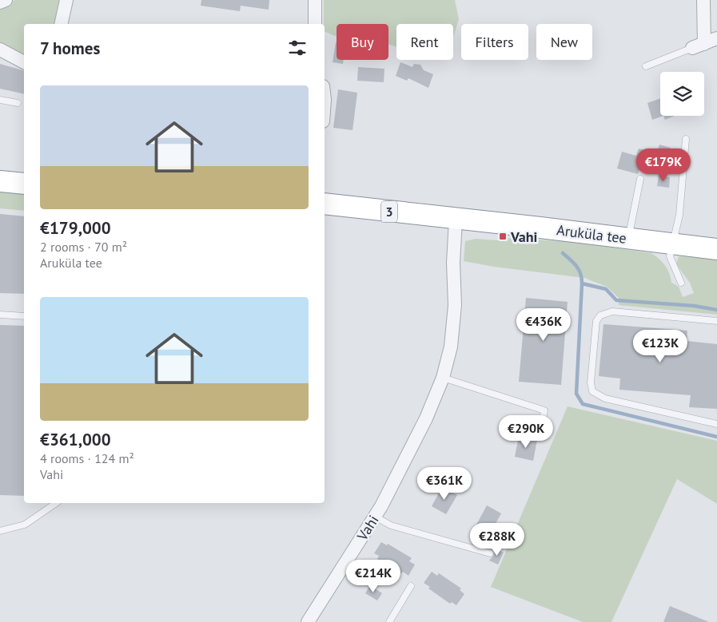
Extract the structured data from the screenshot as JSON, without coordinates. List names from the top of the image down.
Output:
{
  "streets": {
    "highway": ["3", "Aruküla tee"],
    "street": ["Vahi"]
  },
  "crossings": [
    ["Aruküla tee", "Vahi"]
  ],
  "places": {
    "transit": ["Vahi"]
  },
  "page": {
    "chip": [
      "Buy",
      "Rent",
      "Filters",
      "New"
    ],
    "heading": "7 homes",
    "list": [
      {
        "name": "€179,000",
        "note": "2 rooms · 70 m² · Aruküla tee"
      },
      {
        "name": "€361,000",
        "note": "4 rooms · 124 m² · Vahi"
      }
    ],
    "price": [
      "€179K",
      "€436K",
      "€123K",
      "€290K",
      "€361K",
      "€288K",
      "€214K"
    ]
  }
}
